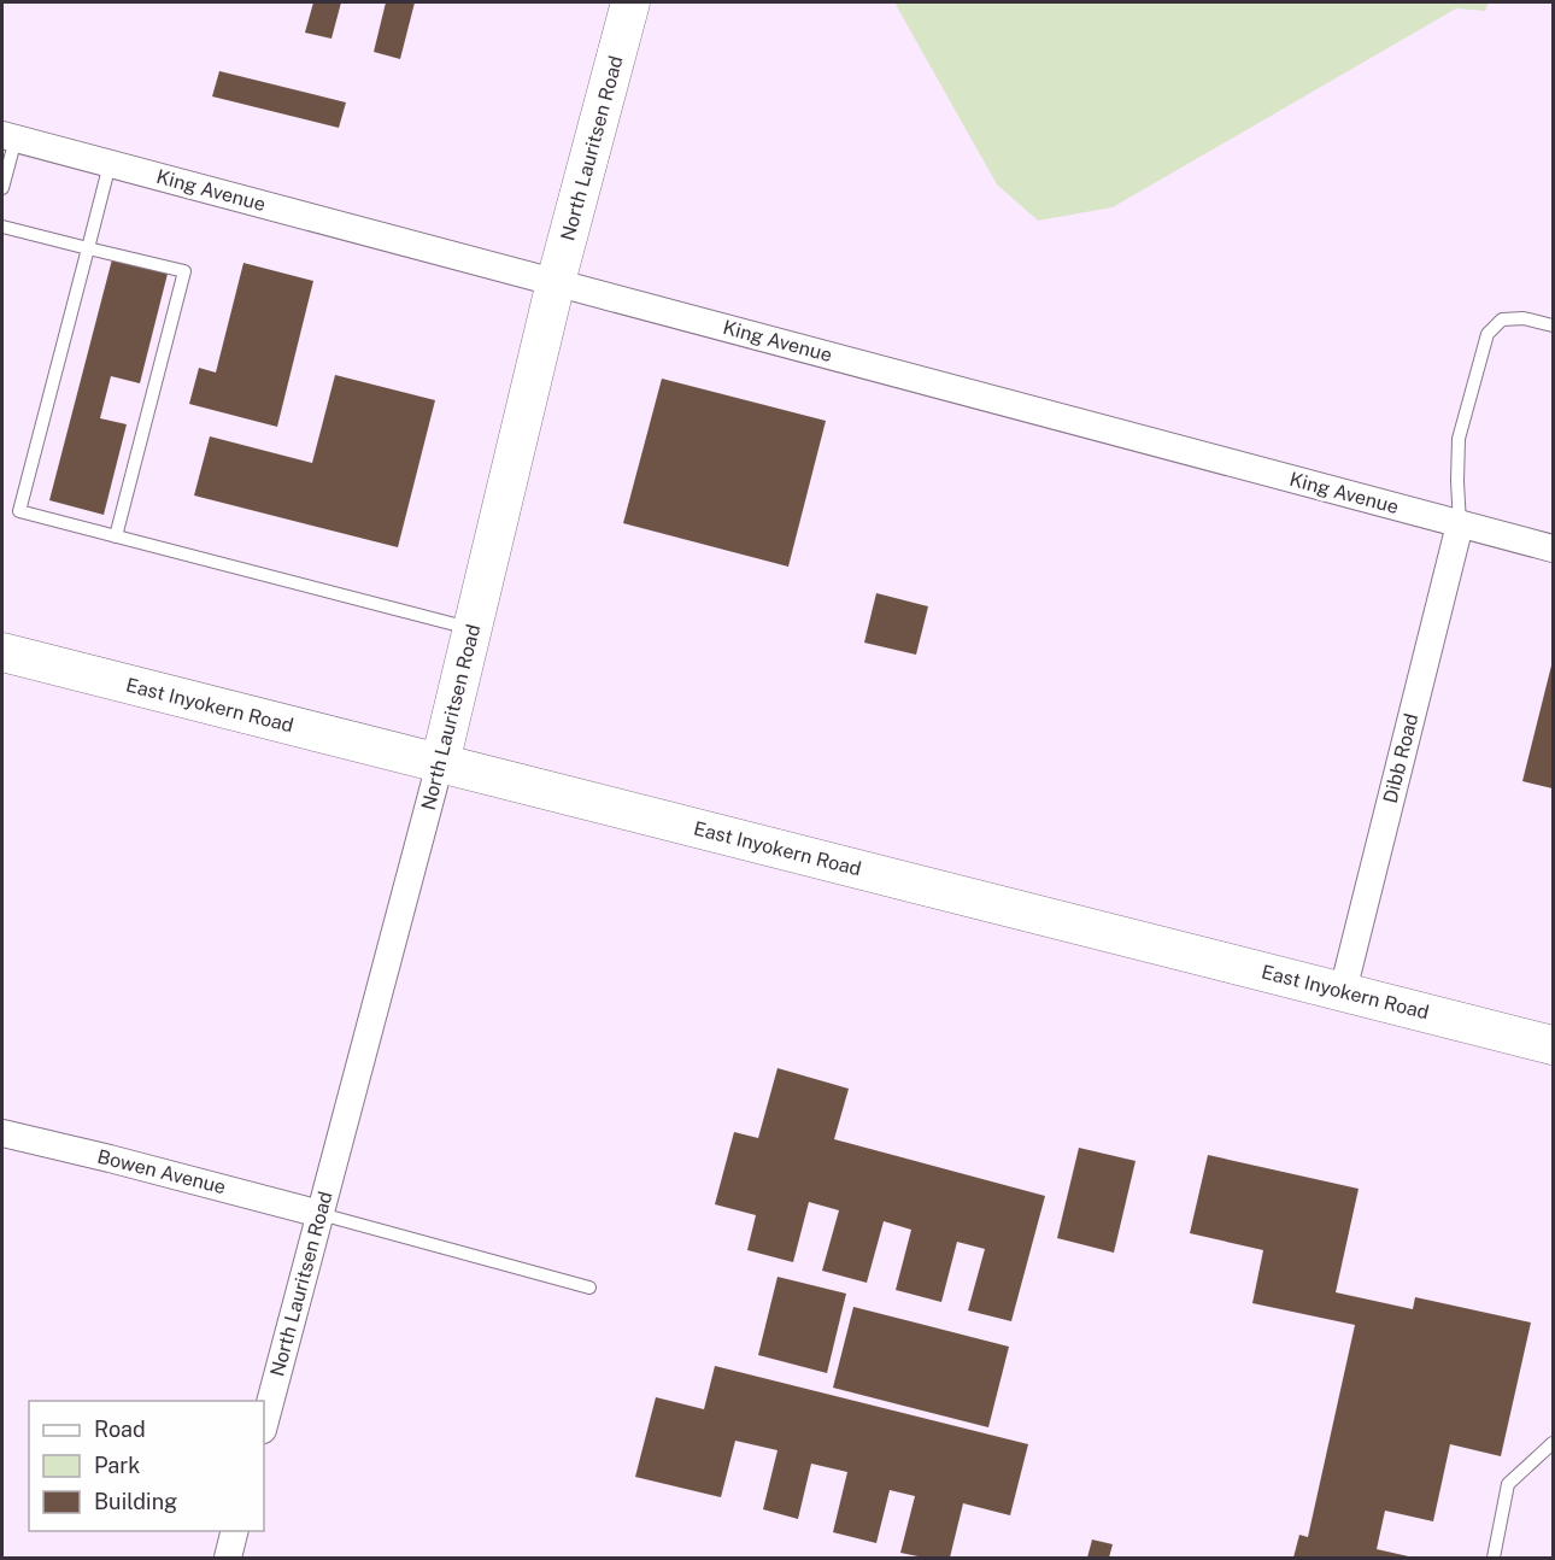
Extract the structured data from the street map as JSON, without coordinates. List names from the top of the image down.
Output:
{
  "streets": {
    "street": [
      "North Lauritsen Road",
      "King Avenue",
      "East Inyokern Road",
      "Dibb Road",
      "Bowen Avenue"
    ]
  },
  "crossings": [
    ["North Lauritsen Road", "King Avenue"],
    ["North Lauritsen Road", "East Inyokern Road"],
    ["North Lauritsen Road", "Bowen Avenue"],
    ["King Avenue", "Dibb Road"],
    ["East Inyokern Road", "Dibb Road"]
  ],
  "legend": ["Road", "Park", "Building"]
}
